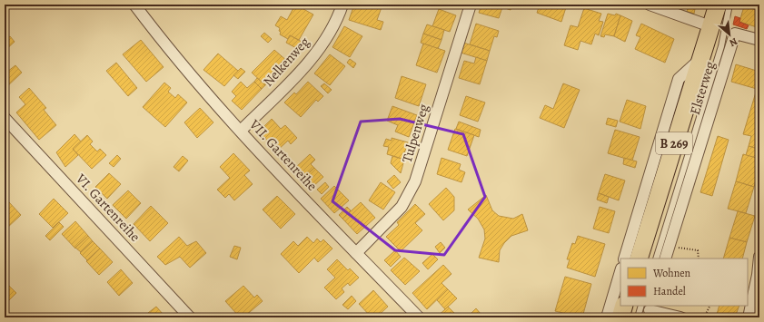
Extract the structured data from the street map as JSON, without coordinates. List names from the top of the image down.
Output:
{
  "streets": {
    "main road": ["B 269"],
    "street": [
      "Nelkenweg",
      "Elsterweg",
      "Tulpenweg",
      "VII. Gartenreihe",
      "VI. Gartenreihe"
    ]
  },
  "crossings": [
    ["Nelkenweg", "VII. Gartenreihe"],
    ["Tulpenweg", "VII. Gartenreihe"]
  ],
  "legend": ["Wohnen", "Handel"],
  "north": "bottom right"
}
